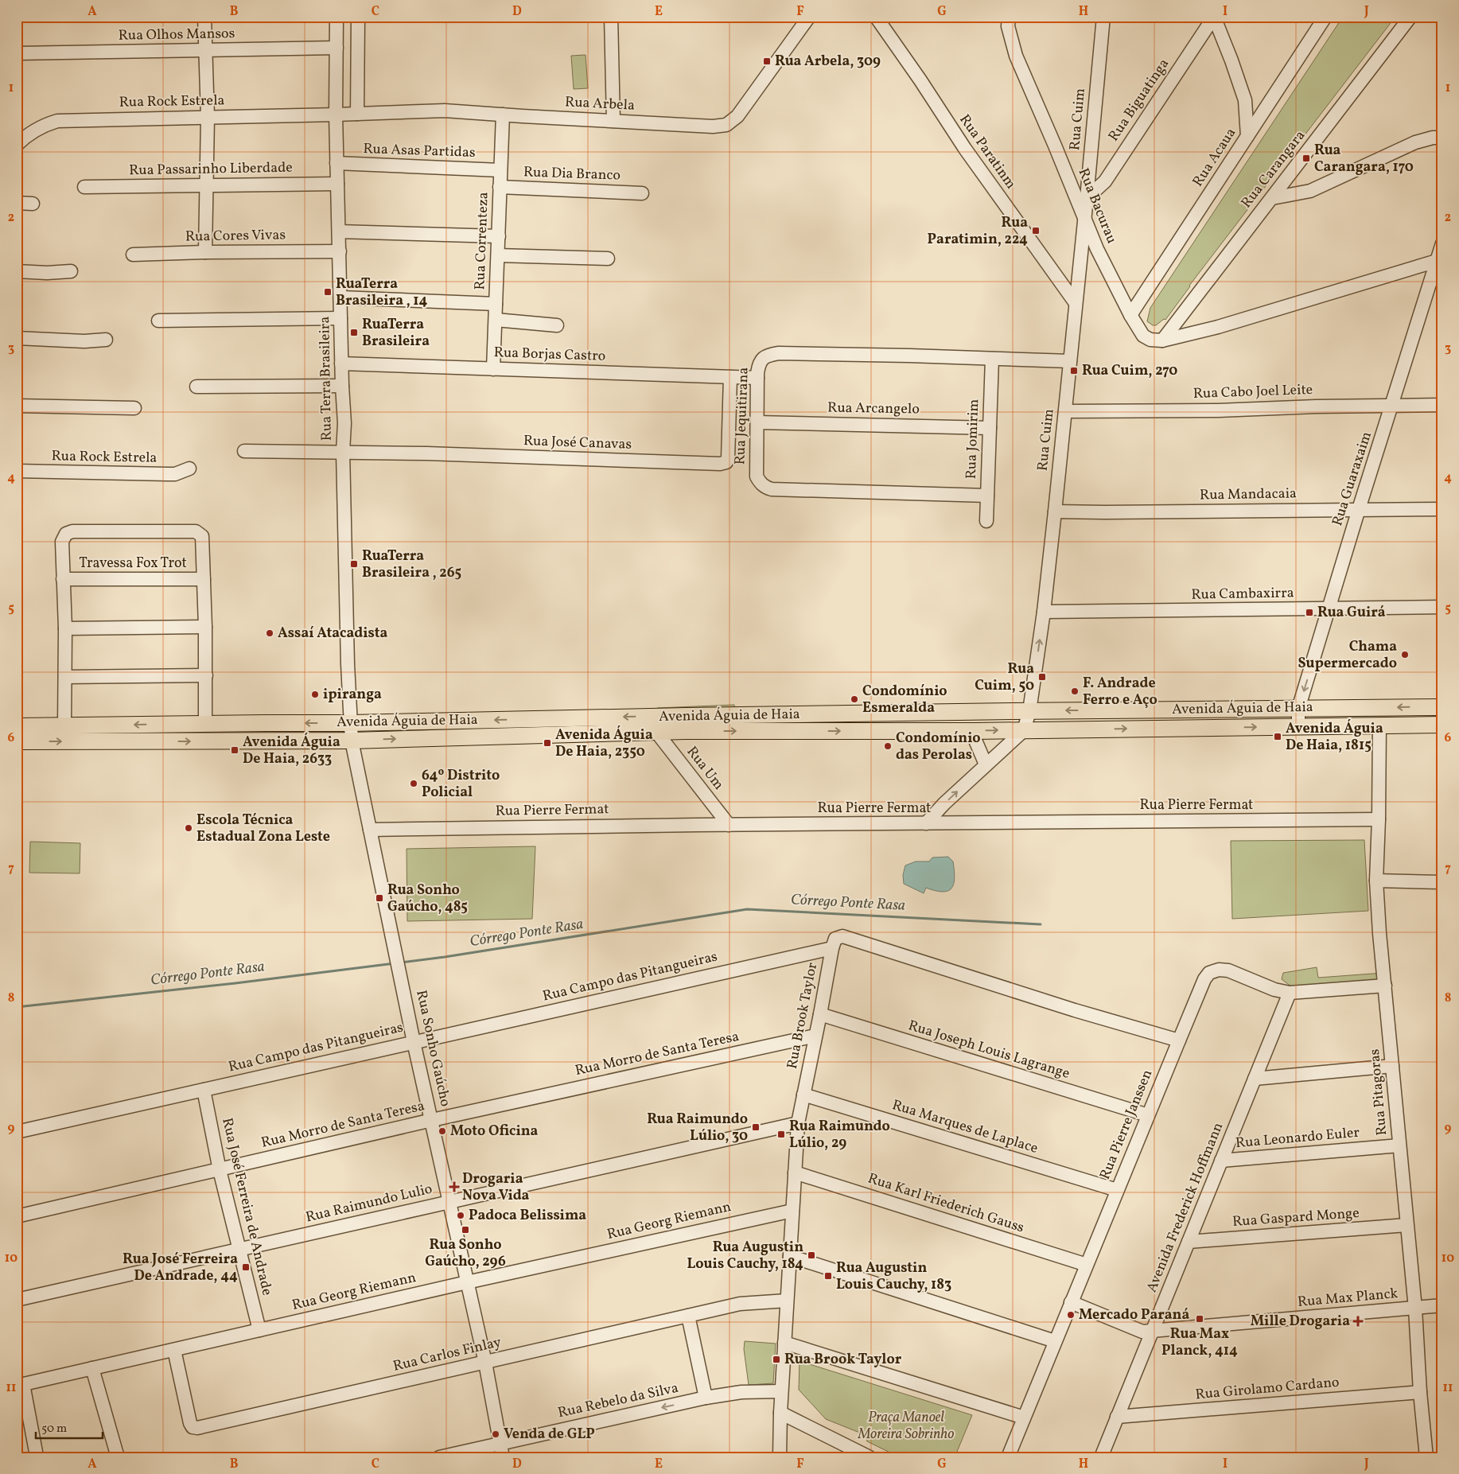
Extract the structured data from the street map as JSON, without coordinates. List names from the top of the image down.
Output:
{
  "streets": {
    "main road": ["Avenida Águia de Haia"],
    "street": [
      "Rua Olhos Mansos",
      "Rua Biguatinga",
      "Rua Rock Estrela",
      "Rua Arbela",
      "Rua Cuim",
      "Rua Asas Partidas",
      "Rua Paratinm",
      "Rua Acaua",
      "Rua Passarinho Liberdade",
      "Rua Carangara",
      "Rua Dia Branco",
      "Rua Bacurau",
      "Rua Cores Vivas",
      "Rua Correnteza",
      "Rua Borjas Castro",
      "Rua Terra Brasileira",
      "Rua Cabo Joel Leite",
      "Rua Arcangelo",
      "Rua Jequitirana",
      "Rua Jomirim",
      "Rua José Canavas",
      "Rua Guaraxaim",
      "Rua Mandacaia",
      "Travessa Fox Trot",
      "Rua Cambaxirra",
      "Rua Um",
      "Rua Pierre Fermat",
      "Rua Campo das Pitangueiras",
      "Rua Brook Taylor",
      "Rua Sonho Gaúcho",
      "Rua Joseph Louis Lagrange",
      "Rua Morro de Santa Teresa",
      "Rua Pitagoras",
      "Rua Pierre Janssen",
      "Rua Marques de Laplace",
      "Rua Leonardo Euler",
      "Rua Raimundo Lulio",
      "Rua Karl Friederich Gauss",
      "Rua José Ferreira de Andrade",
      "Avenida Frederick Hoffmann",
      "Rua Gaspard Monge",
      "Rua Georg Riemann",
      "Rua Max Planck",
      "Rua Carlos Finlay",
      "Rua Girolamo Cardano",
      "Rua Rebelo da Silva"
    ]
  },
  "crossings": [
    ["Rua Olhos Mansos", "Rua Terra Brasileira"],
    ["Rua Biguatinga", "Rua Cuim"],
    ["Rua Rock Estrela", "Rua Arbela"],
    ["Rua Rock Estrela", "Rua Terra Brasileira"],
    ["Rua Arbela", "Rua Correnteza"],
    ["Rua Arbela", "Rua Terra Brasileira"],
    ["Rua Cuim", "Rua Paratinm"],
    ["Rua Cuim", "Rua Bacurau"],
    ["Rua Cuim", "Rua Cabo Joel Leite"],
    ["Rua Cuim", "Rua Jequitirana"],
    ["Rua Cuim", "Rua Mandacaia"],
    ["Rua Cuim", "Rua Cambaxirra"],
    ["Rua Cuim", "Avenida Águia de Haia"],
    ["Rua Asas Partidas", "Rua Correnteza"],
    ["Rua Asas Partidas", "Rua Terra Brasileira"],
    ["Rua Acaua", "Rua Bacurau"],
    ["Rua Passarinho Liberdade", "Rua Terra Brasileira"],
    ["Rua Carangara", "Rua Bacurau"],
    ["Rua Dia Branco", "Rua Correnteza"],
    ["Rua Cores Vivas", "Rua Terra Brasileira"],
    ["Rua Correnteza", "Rua Borjas Castro"],
    ["Rua Borjas Castro", "Rua Terra Brasileira"],
    ["Rua Borjas Castro", "Rua Jequitirana"],
    ["Rua Borjas Castro", "Rua José Canavas"],
    ["Rua Terra Brasileira", "Rua José Canavas"],
    ["Rua Terra Brasileira", "Avenida Águia de Haia"],
    ["Rua Terra Brasileira", "Rua Sonho Gaúcho"],
    ["Rua Cabo Joel Leite", "Rua Guaraxaim"],
    ["Rua Arcangelo", "Rua Jequitirana"],
    ["Rua Arcangelo", "Rua Jomirim"],
    ["Rua Jequitirana", "Rua Jomirim"],
    ["Rua Guaraxaim", "Rua Mandacaia"],
    ["Rua Guaraxaim", "Rua Cambaxirra"],
    ["Rua Guaraxaim", "Avenida Águia de Haia"],
    ["Avenida Águia de Haia", "Rua Um"],
    ["Avenida Águia de Haia", "Rua Sonho Gaúcho"],
    ["Avenida Águia de Haia", "Rua Pitagoras"],
    ["Rua Um", "Rua Pierre Fermat"],
    ["Rua Pierre Fermat", "Rua Sonho Gaúcho"],
    ["Rua Pierre Fermat", "Rua Pitagoras"],
    ["Rua Campo das Pitangueiras", "Rua Brook Taylor"],
    ["Rua Campo das Pitangueiras", "Rua Sonho Gaúcho"],
    ["Rua Campo das Pitangueiras", "Rua José Ferreira de Andrade"],
    ["Rua Brook Taylor", "Rua Joseph Louis Lagrange"],
    ["Rua Brook Taylor", "Rua Morro de Santa Teresa"],
    ["Rua Brook Taylor", "Rua Pierre Janssen"],
    ["Rua Brook Taylor", "Rua Marques de Laplace"],
    ["Rua Brook Taylor", "Rua Raimundo Lulio"],
    ["Rua Brook Taylor", "Rua Karl Friederich Gauss"],
    ["Rua Brook Taylor", "Rua Georg Riemann"],
    ["Rua Brook Taylor", "Rua Carlos Finlay"],
    ["Rua Brook Taylor", "Rua Rebelo da Silva"],
    ["Rua Sonho Gaúcho", "Rua Morro de Santa Teresa"],
    ["Rua Sonho Gaúcho", "Rua Raimundo Lulio"],
    ["Rua Sonho Gaúcho", "Rua Georg Riemann"],
    ["Rua Sonho Gaúcho", "Rua Carlos Finlay"],
    ["Rua Sonho Gaúcho", "Rua Rebelo da Silva"],
    ["Rua Joseph Louis Lagrange", "Rua Pierre Janssen"],
    ["Rua Morro de Santa Teresa", "Rua José Ferreira de Andrade"],
    ["Rua Pitagoras", "Rua Pierre Janssen"],
    ["Rua Pitagoras", "Rua Leonardo Euler"],
    ["Rua Pitagoras", "Rua Gaspard Monge"],
    ["Rua Pitagoras", "Rua Max Planck"],
    ["Rua Pitagoras", "Rua Girolamo Cardano"],
    ["Rua Pierre Janssen", "Rua Marques de Laplace"],
    ["Rua Pierre Janssen", "Rua Karl Friederich Gauss"],
    ["Rua Pierre Janssen", "Avenida Frederick Hoffmann"],
    ["Rua Pierre Janssen", "Rua Max Planck"],
    ["Rua Leonardo Euler", "Avenida Frederick Hoffmann"],
    ["Rua Raimundo Lulio", "Rua José Ferreira de Andrade"],
    ["Rua José Ferreira de Andrade", "Rua Georg Riemann"],
    ["Avenida Frederick Hoffmann", "Rua Gaspard Monge"],
    ["Avenida Frederick Hoffmann", "Rua Max Planck"],
    ["Avenida Frederick Hoffmann", "Rua Girolamo Cardano"],
    ["Rua Georg Riemann", "Rua Carlos Finlay"]
  ],
  "one_way": ["Rua Rebelo da Silva"],
  "water": ["Córrego Ponte Rasa"],
  "parks": ["Praça Manoel Moreira Sobrinho"],
  "places": {
    "transit": [
      "Rua Arbela, 309",
      "Rua Carangara, 170",
      "Rua Paratimin, 224",
      "RuaTerra Brasileira , 14",
      "RuaTerra Brasileira",
      "Rua Cuim, 270",
      "RuaTerra Brasileira , 265",
      "Rua Guirá",
      "Rua Cuim, 50",
      "Avenida Águia De Haia, 1815",
      "Avenida Águia De Haia, 2350",
      "Avenida Águia De Haia, 2633",
      "Rua Sonho Gaúcho, 485",
      "Rua Raimundo Lúlio, 30",
      "Rua Raimundo Lúlio, 29",
      "Rua Sonho Gaúcho, 296",
      "Rua Augustin Louis Cauchy, 184",
      "Rua José Ferreira De Andrade, 44",
      "Rua Augustin Louis Cauchy, 183",
      "Rua Max Planck, 414",
      "Rua Brook Taylor"
    ],
    "other": [
      "Assaí Atacadista",
      "Chama Supermercado",
      "F. Andrade Ferro e Aço",
      "ipiranga",
      "Condomínio Esmeralda",
      "Condomínio das Perolas",
      "64º Distrito Policial",
      "Escola Técnica Estadual Zona Leste",
      "Moto Oficina",
      "Padoca Belissima",
      "Mercado Paraná",
      "Venda de GLP"
    ],
    "health": ["Drogaria Nova Vida", "Mille Drogaria"]
  },
  "scale_bar": "50 m",
  "grid": {
    "columns": [
      "A",
      "B",
      "C",
      "D",
      "E",
      "F",
      "G",
      "H",
      "I",
      "J"
    ],
    "rows": [
      "1",
      "2",
      "3",
      "4",
      "5",
      "6",
      "7",
      "8",
      "9",
      "10",
      "11"
    ]
  }
}
